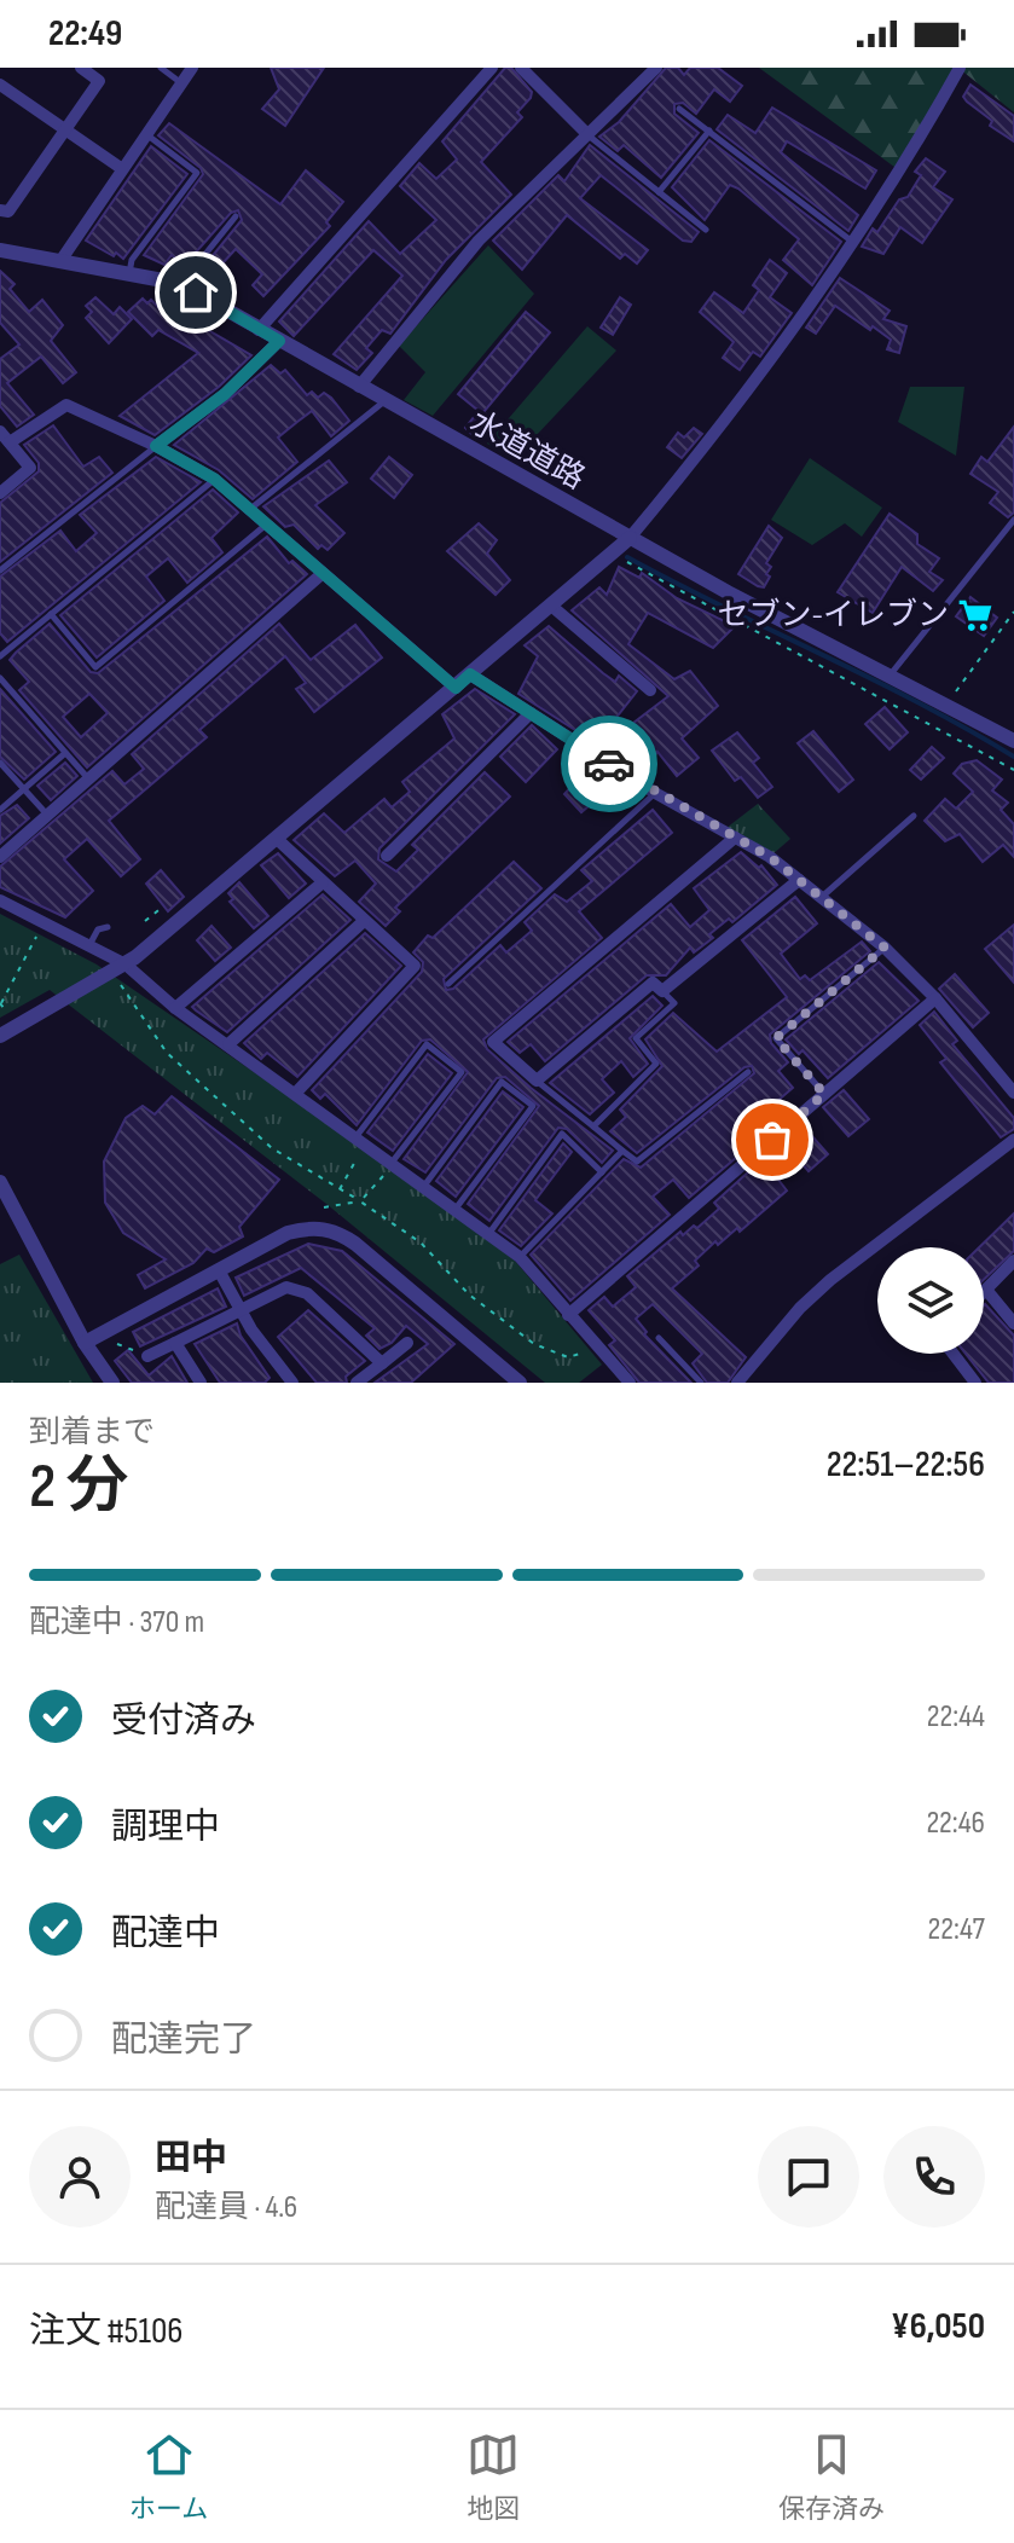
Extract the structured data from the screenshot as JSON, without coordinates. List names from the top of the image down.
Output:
{
  "streets": {
    "street": ["水道道路"]
  },
  "places": {
    "supermarket": ["セブン-イレブン"]
  },
  "page": {
    "status": "22:49",
    "heading": ["2 分", "到着まで", "22:51–22:56"],
    "panel": [
      "田中",
      "配達員 · 4.6",
      "注文 #5106",
      "¥6,050"
    ],
    "bar": "配達中 · 370 m",
    "list": [
      ["受付済み", "22:44"],
      ["調理中", "22:46"],
      ["配達中", "22:47"],
      "配達完了"
    ],
    "tabs": ["ホーム", "地図", "保存済み"]
  }
}
